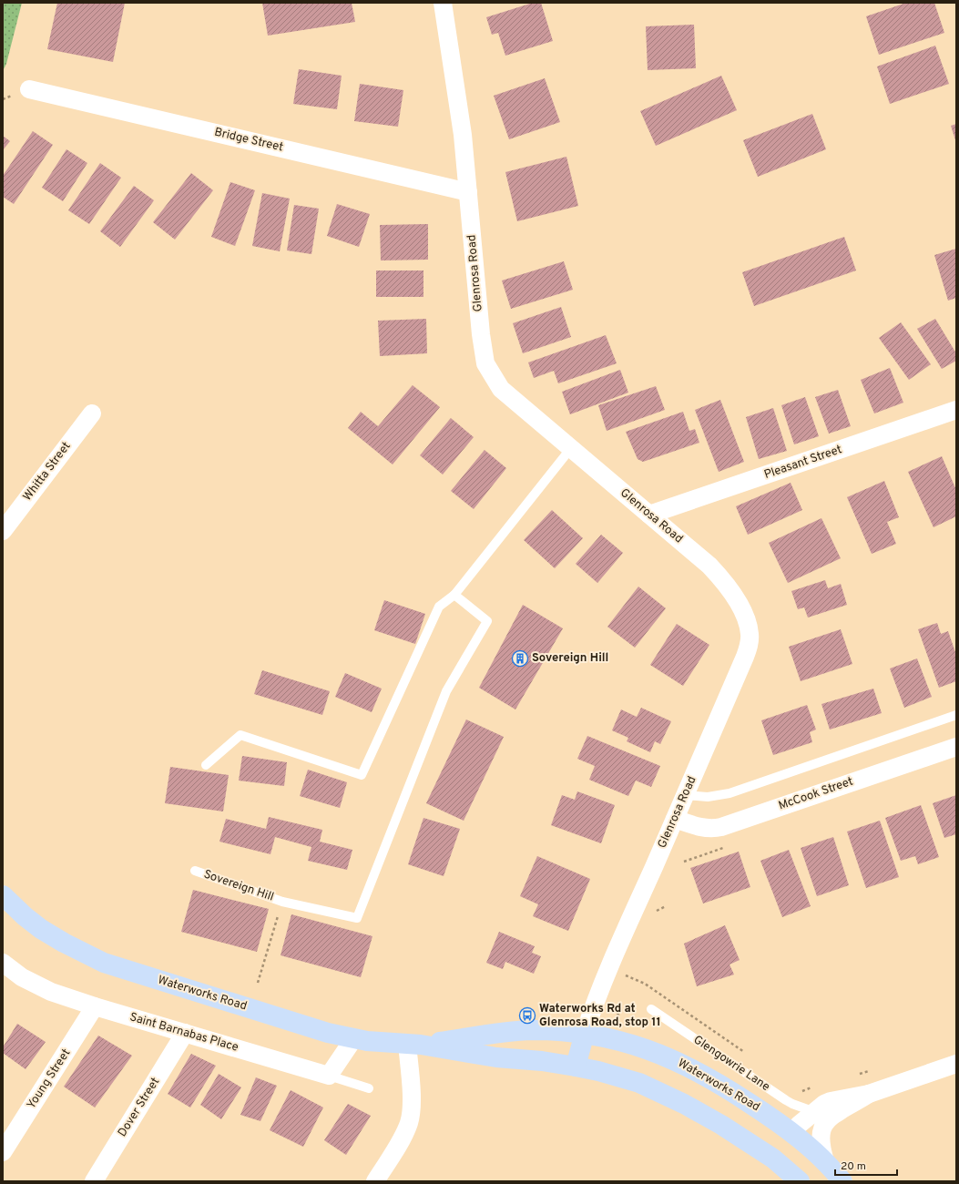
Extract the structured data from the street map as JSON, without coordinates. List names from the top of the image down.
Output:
{
  "streets": {
    "main road": ["Waterworks Road"],
    "street": [
      "Bridge Street",
      "Glenrosa Road",
      "Pleasant Street",
      "Whitta Street",
      "McCook Street",
      "Saint Barnabas Place",
      "Young Street",
      "Dover Street"
    ],
    "lane": ["Sovereign Hill", "Glengowrie Lane"]
  },
  "crossings": [
    ["Bridge Street", "Glenrosa Road"],
    ["Glenrosa Road", "Pleasant Street"],
    ["Glenrosa Road", "McCook Street"],
    ["Glenrosa Road", "Waterworks Road"],
    ["Saint Barnabas Place", "Young Street"],
    ["Saint Barnabas Place", "Dover Street"]
  ],
  "places": {
    "building": ["Sovereign Hill"],
    "bus stop": ["Waterworks Rd at Glenrosa Road, stop 11"]
  },
  "scale_bar": "20 m"
}
